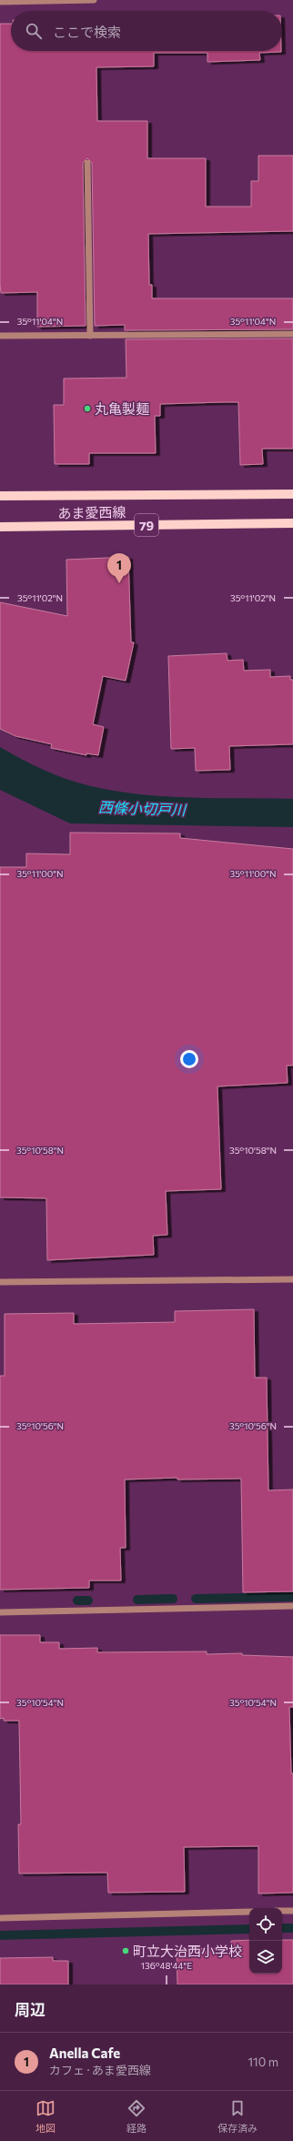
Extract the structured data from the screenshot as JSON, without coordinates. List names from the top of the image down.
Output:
{
  "streets": {
    "main road": ["あま愛西線", "79"]
  },
  "water": ["西條小切戸川"],
  "places": ["丸亀製麺", "町立大治西小学校"],
  "page": {
    "search": "ここで検索",
    "pins": "1",
    "heading": "周辺",
    "list": [
      {
        "mark": "1",
        "name": "Anella Cafe",
        "note": "カフェ · あま愛西線",
        "value": "110 m"
      }
    ],
    "nav": ["地図", "経路", "保存済み"]
  },
  "coordinates": [
    "35°11'04\"N",
    "35°11'02\"N",
    "35°11'00\"N",
    "35°10'58\"N",
    "35°10'56\"N",
    "35°10'54\"N",
    "136°48'44\"E"
  ]
}
